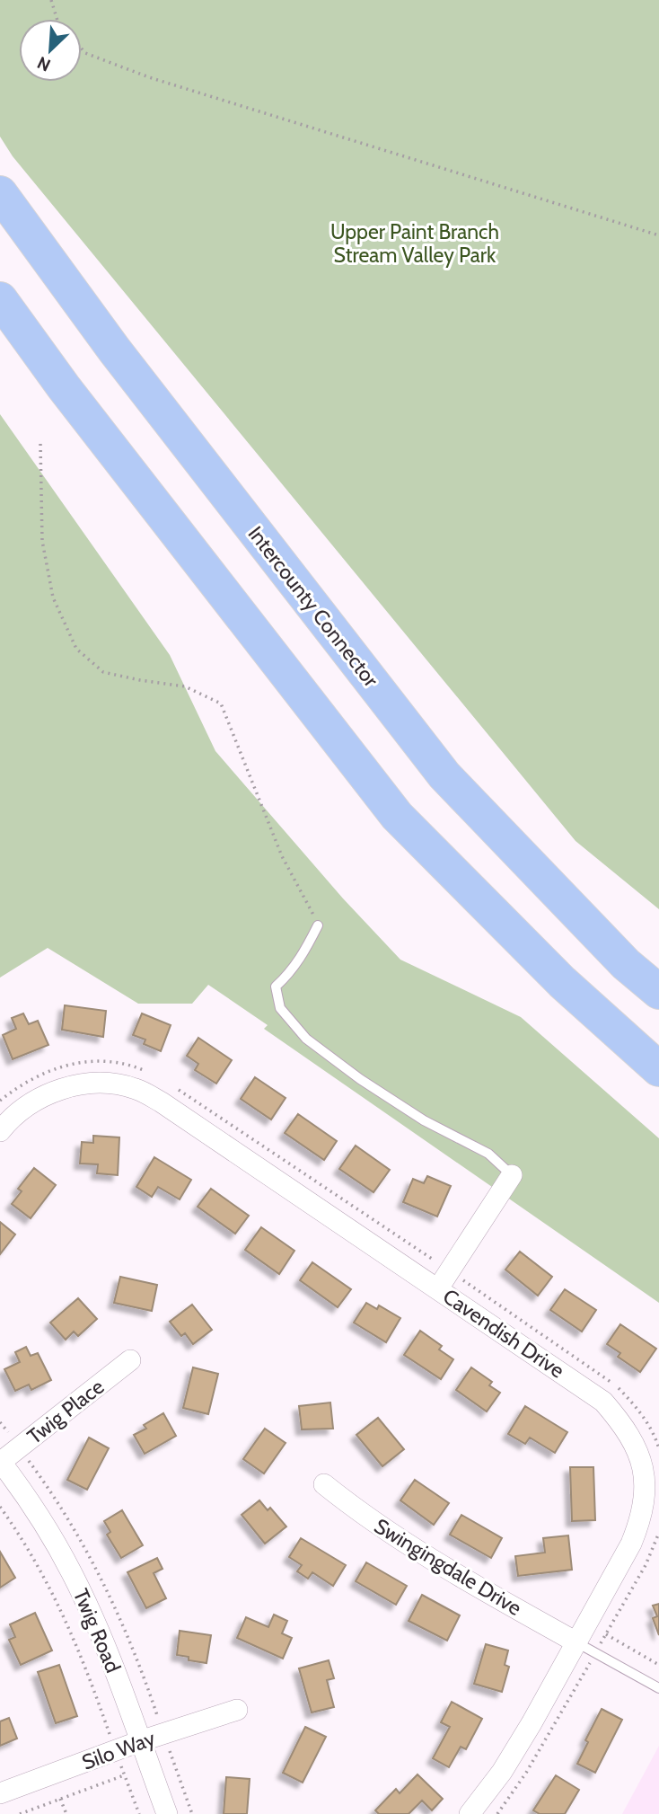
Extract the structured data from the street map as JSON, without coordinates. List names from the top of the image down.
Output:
{
  "streets": {
    "highway": ["Intercounty Connector"],
    "street": [
      "Cavendish Drive",
      "Twig Place",
      "Swingingdale Drive",
      "Twig Road",
      "Silo Way"
    ]
  },
  "crossings": [
    ["Cavendish Drive", "Swingingdale Drive"],
    ["Twig Place", "Twig Road"],
    ["Twig Road", "Silo Way"]
  ],
  "parks": ["Upper Paint Branch Stream Valley Park"],
  "north": "bottom left"
}
